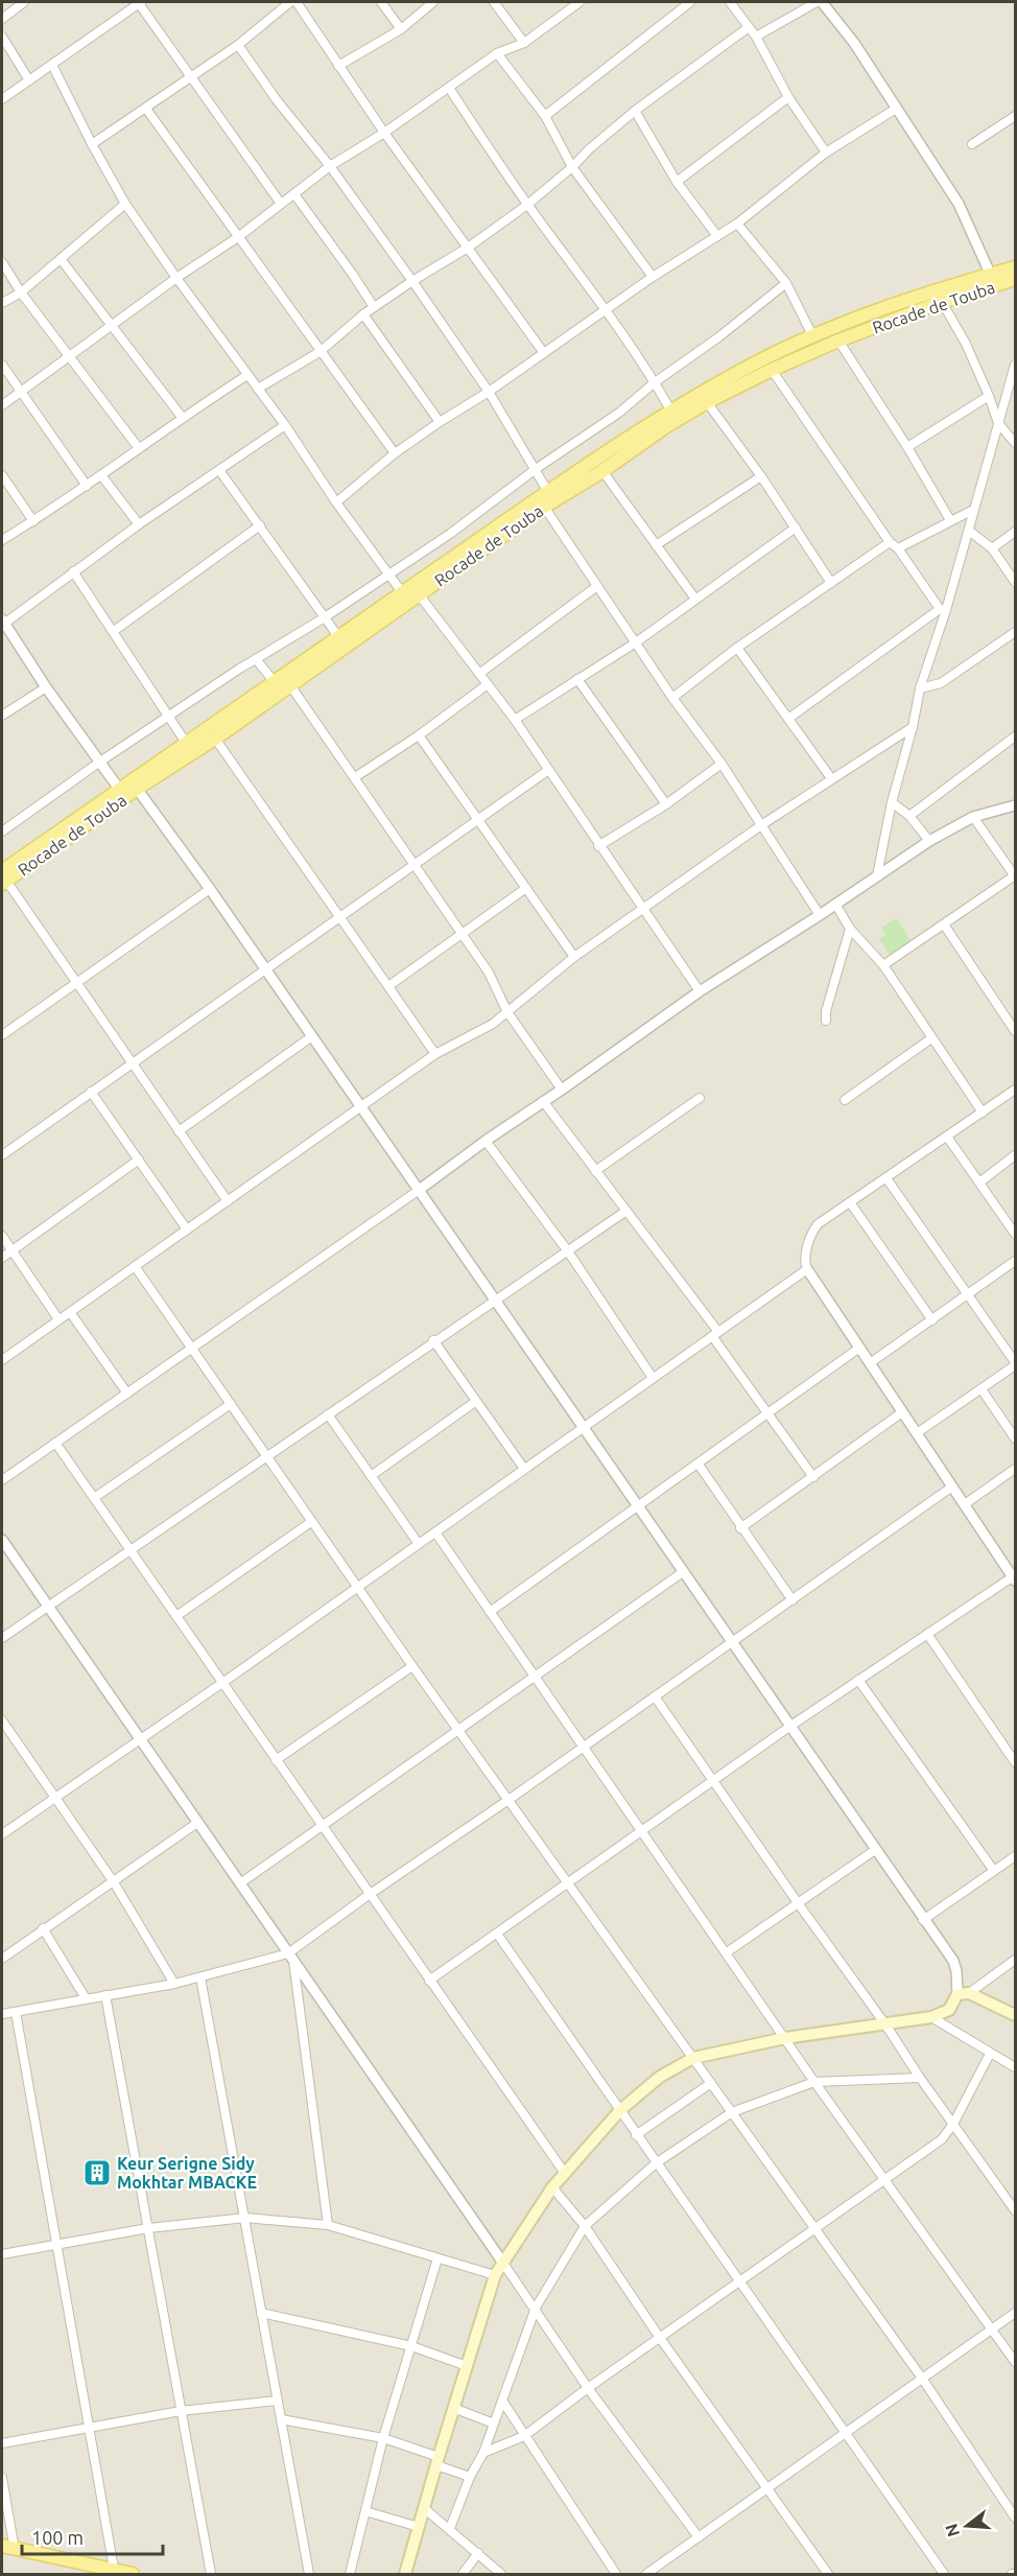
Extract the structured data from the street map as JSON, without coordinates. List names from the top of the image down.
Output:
{
  "streets": {
    "main road": ["Rocade de Touba"]
  },
  "places": {
    "building": ["Keur Serigne Sidy Mokhtar MBACKE"]
  },
  "scale_bar": "100 m",
  "north": "left"
}
